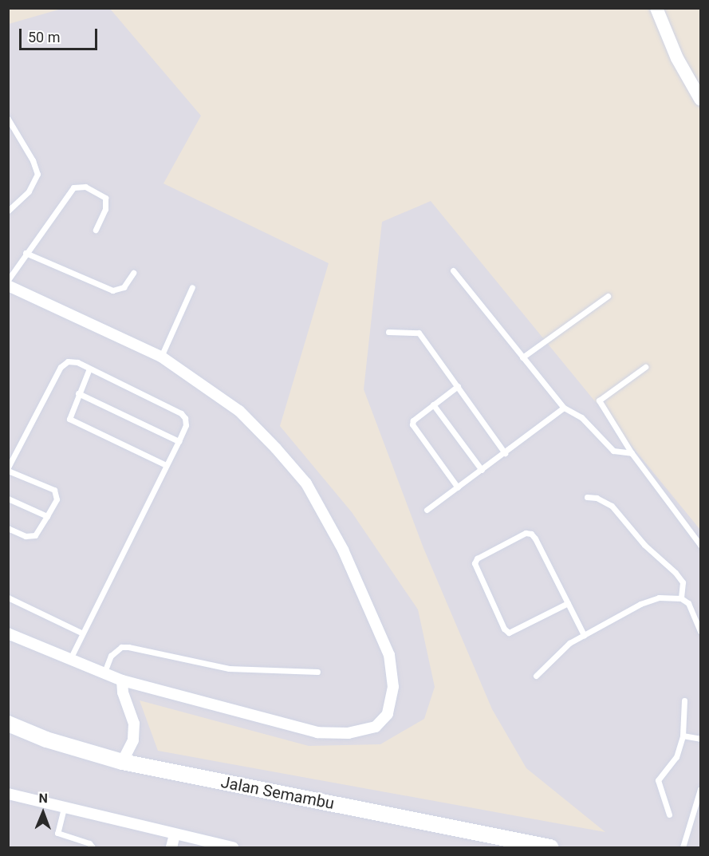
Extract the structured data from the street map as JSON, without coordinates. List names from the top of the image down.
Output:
{
  "streets": {
    "main road": ["Jalan Semambu"]
  },
  "scale_bar": "50 m",
  "north": "top"
}
